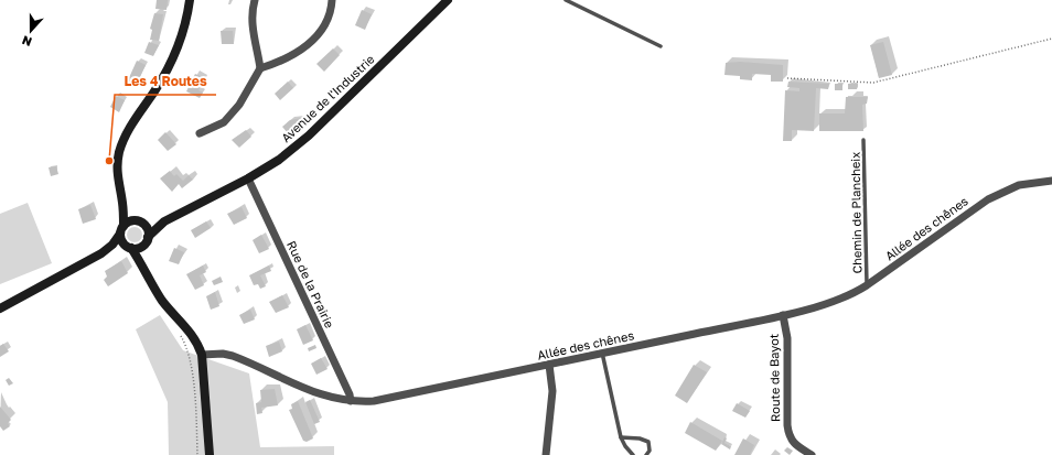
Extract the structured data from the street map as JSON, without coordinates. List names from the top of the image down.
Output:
{
  "streets": {
    "main road": ["Avenue de l'Industrie"],
    "street": ["Allée des chênes", "Rue de la Prairie", "Route de Bayot"],
    "lane": ["Chemin de Plancheix"]
  },
  "crossings": [
    ["Avenue de l'Industrie", "Rue de la Prairie"],
    ["Chemin de Plancheix", "Allée des chênes"],
    ["Allée des chênes", "Rue de la Prairie"],
    ["Allée des chênes", "Route de Bayot"]
  ],
  "places": ["Les 4 Routes"],
  "north": "bottom"
}
